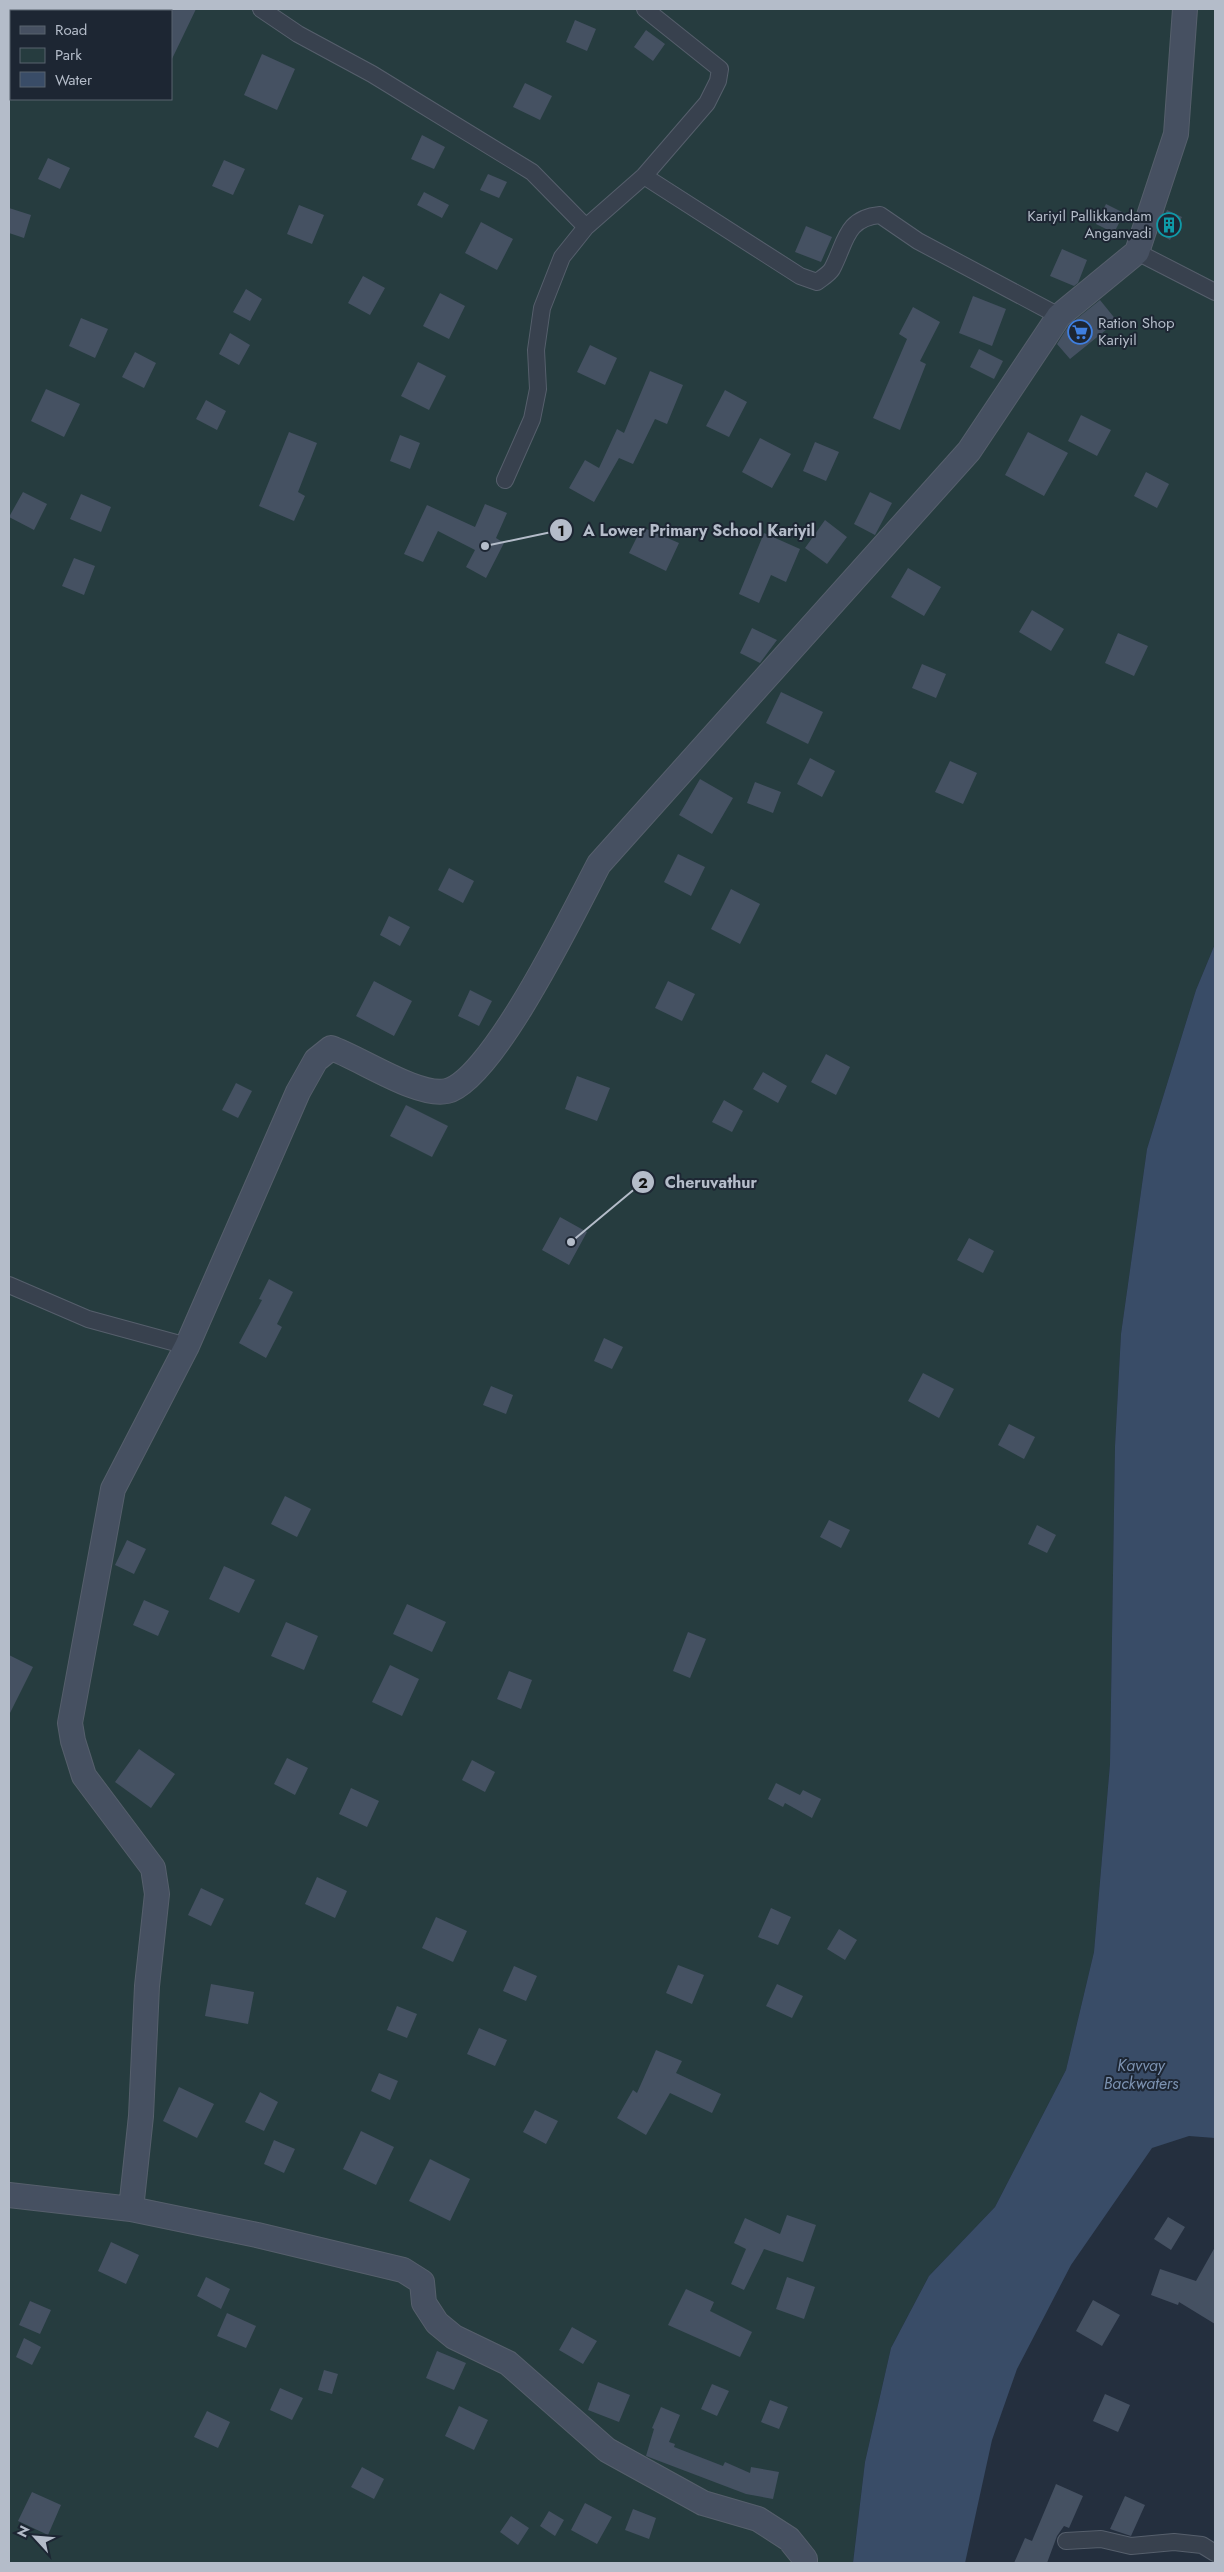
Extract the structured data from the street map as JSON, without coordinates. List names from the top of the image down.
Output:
{
  "water": ["Kavvay Backwaters"],
  "places": {
    "building": ["Kariyil Pallikkandam Anganvadi"],
    "supermarket": ["Ration Shop Kariyil"],
    "other": ["A Lower Primary School Kariyil", "Cheruvathur"]
  },
  "legend": ["Road", "Park", "Water"],
  "north": "top left"
}
